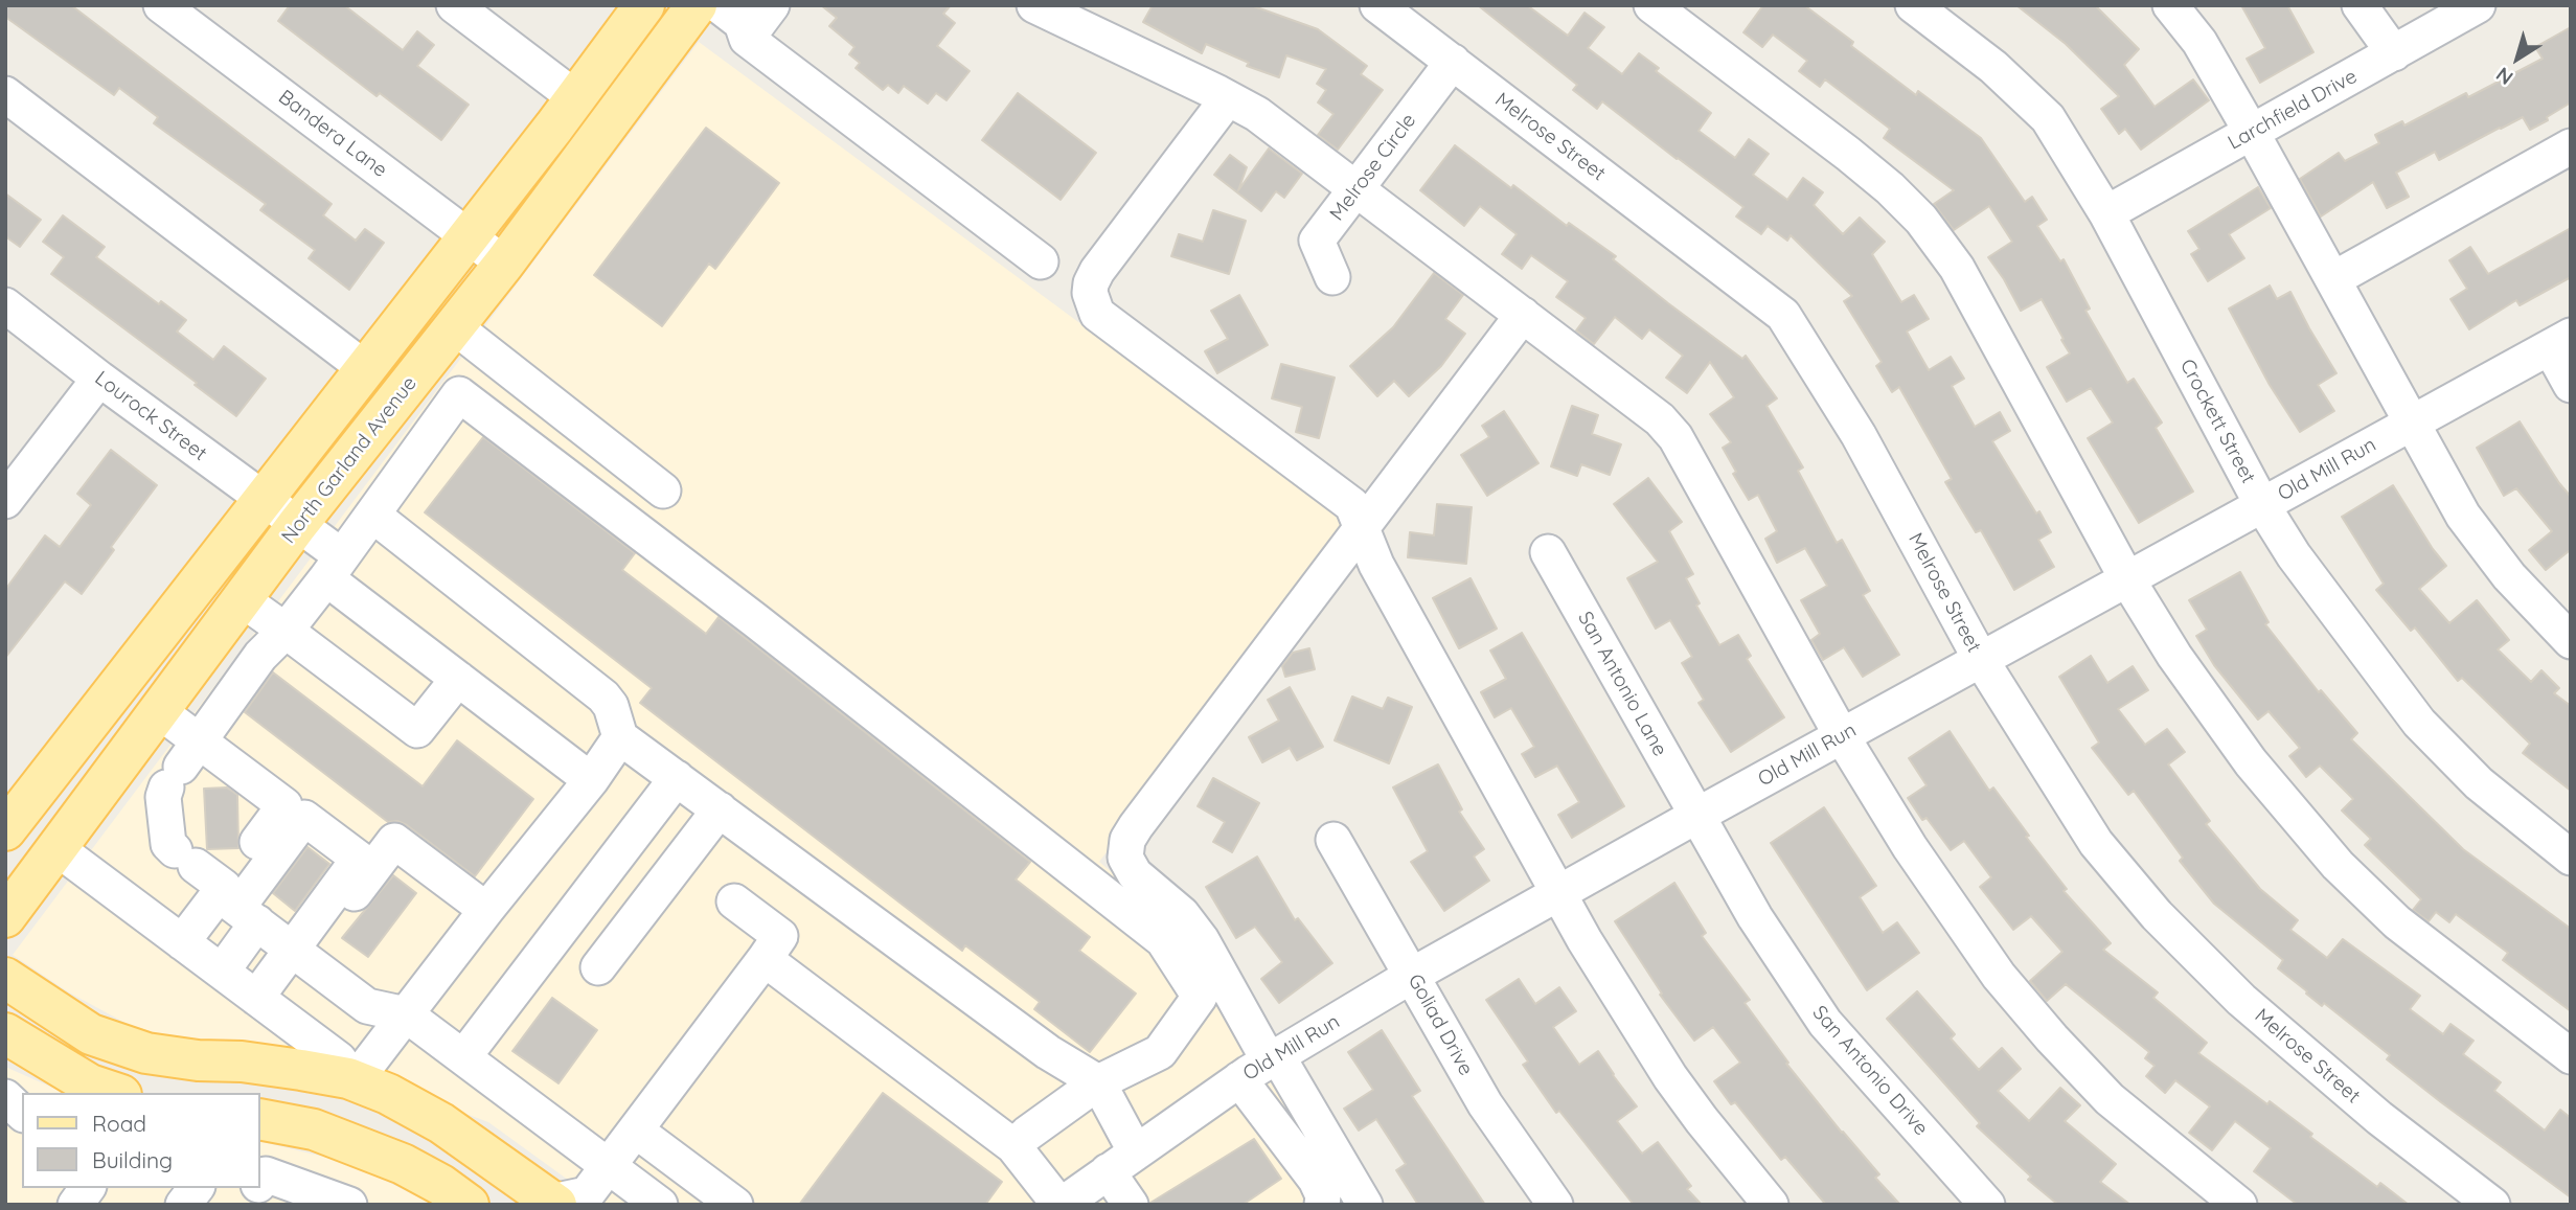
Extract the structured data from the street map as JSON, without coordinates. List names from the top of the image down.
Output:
{
  "streets": {
    "main road": ["North Garland Avenue"],
    "street": [
      "Larchfield Drive",
      "Bandera Lane",
      "Melrose Street",
      "Melrose Circle",
      "Lourock Street",
      "Crockett Street",
      "Old Mill Run",
      "San Antonio Lane",
      "Goliad Drive",
      "San Antonio Drive"
    ]
  },
  "crossings": [
    ["Larchfield Drive", "Crockett Street"],
    ["Bandera Lane", "North Garland Avenue"],
    ["Melrose Street", "Melrose Circle"],
    ["Melrose Street", "Old Mill Run"],
    ["Lourock Street", "North Garland Avenue"],
    ["Crockett Street", "Old Mill Run"],
    ["Old Mill Run", "San Antonio Lane"],
    ["Old Mill Run", "Goliad Drive"],
    ["Old Mill Run", "San Antonio Drive"],
    ["San Antonio Lane", "San Antonio Drive"]
  ],
  "legend": ["Road", "Building"],
  "north": "bottom left"
}
